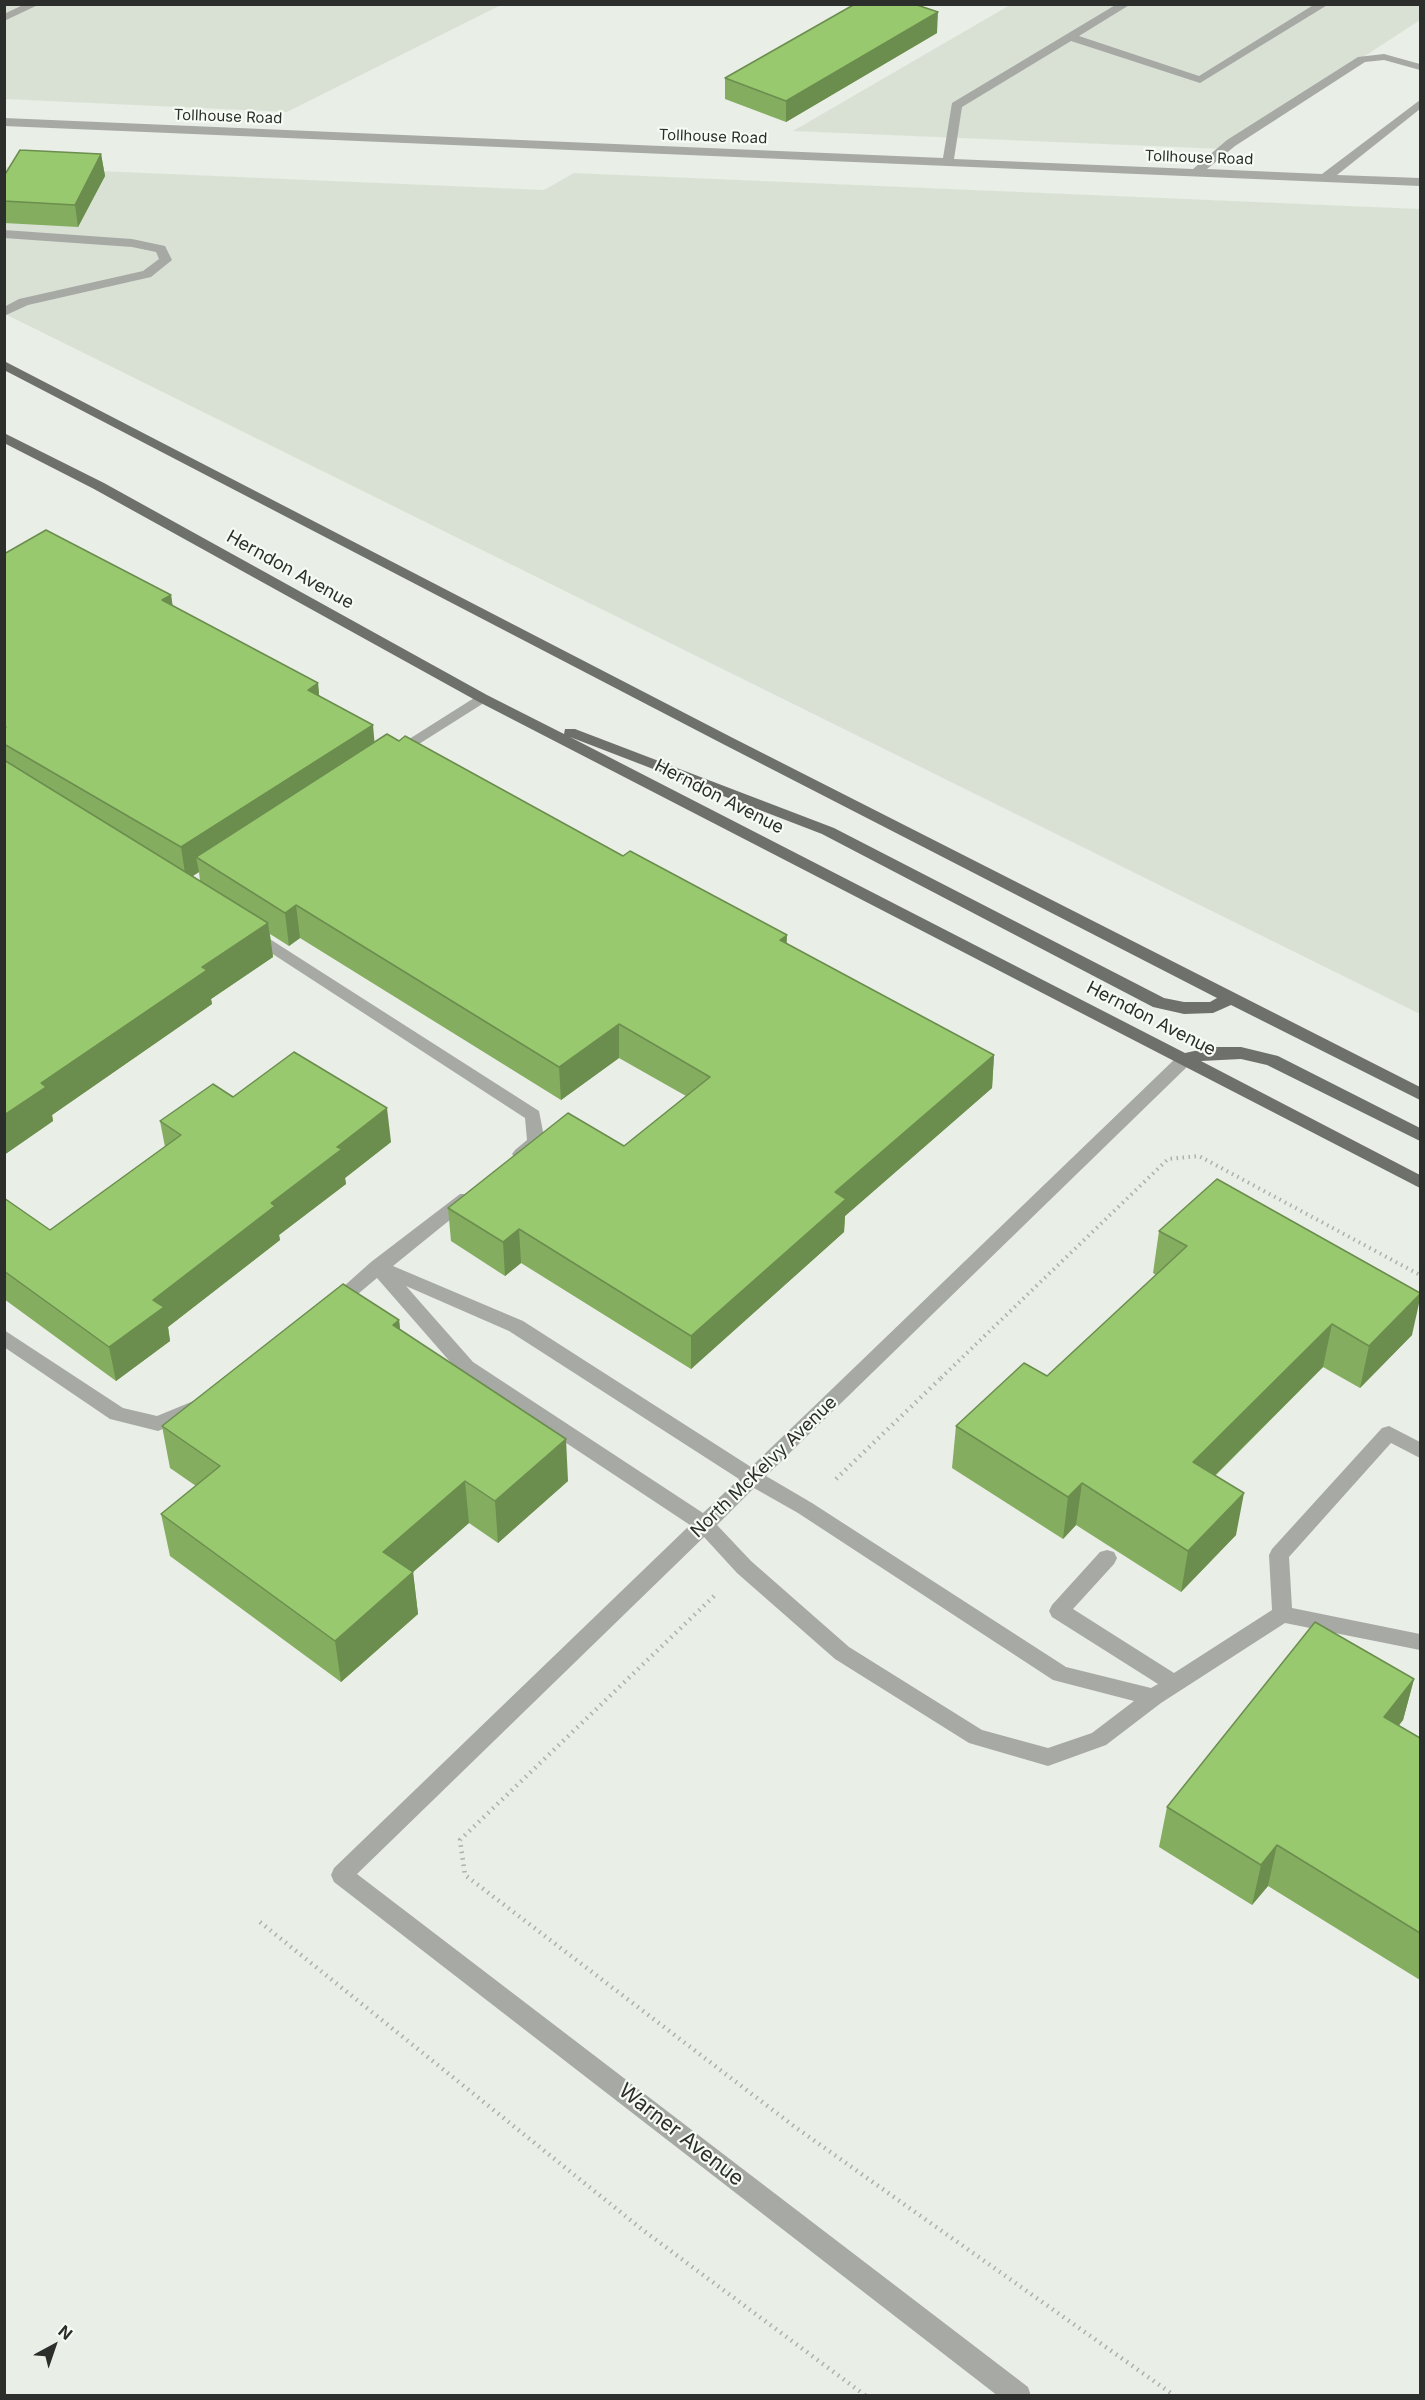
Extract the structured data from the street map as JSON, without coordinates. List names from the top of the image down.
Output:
{
  "streets": {
    "main road": ["Herndon Avenue"],
    "street": ["Tollhouse Road", "North McKelvy Avenue", "Warner Avenue"]
  },
  "crossings": [
    ["Herndon Avenue", "North McKelvy Avenue"],
    ["North McKelvy Avenue", "Warner Avenue"]
  ],
  "north": "top right"
}
